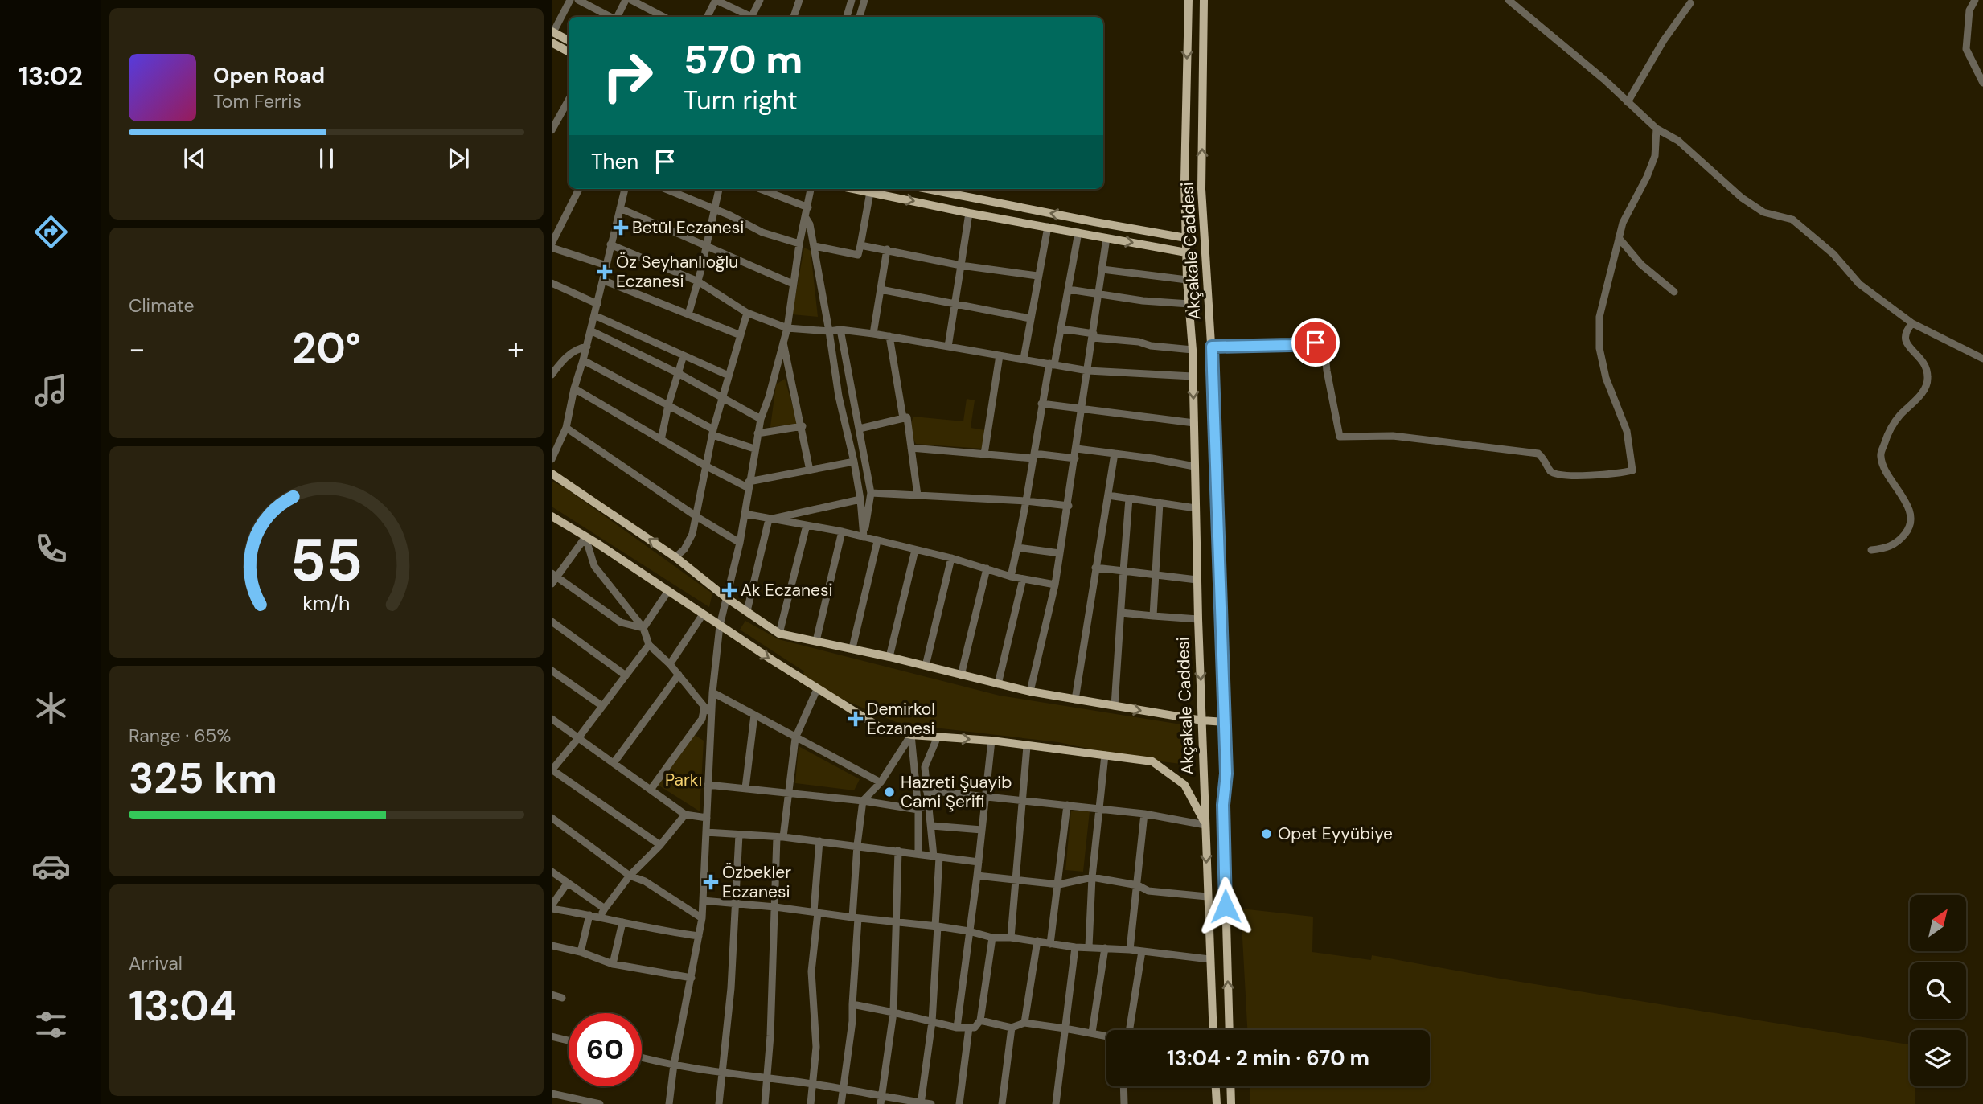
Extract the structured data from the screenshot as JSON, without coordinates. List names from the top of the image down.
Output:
{
  "streets": {
    "main road": ["Akçakale Caddesi"]
  },
  "parks": ["Parkı"],
  "places": {
    "health": [
      "Betül Eczanesi",
      "Öz Seyhanlıoğlu Eczanesi",
      "Ak Eczanesi",
      "Demirkol Eczanesi",
      "Özbekler Eczanesi"
    ],
    "other": ["Hazreti Şuayib Cami Şerifi", "Opet Eyyübiye"]
  },
  "north": "top right",
  "page": {
    "tabs": "13:02",
    "turn": ["570 m", "Turn right"],
    "song": ["Open Road", "Tom Ferris"],
    "then": "Then",
    "tile": [
      "Climate",
      ["Range · 65%", "325 km"],
      ["Arrival", "13:04"]
    ],
    "heat": ["−", "20°", "+"],
    "limit": "60",
    "trip": "13:04 · 2 min · 670 m",
    "gauge": ["55", "km/h"]
  }
}
